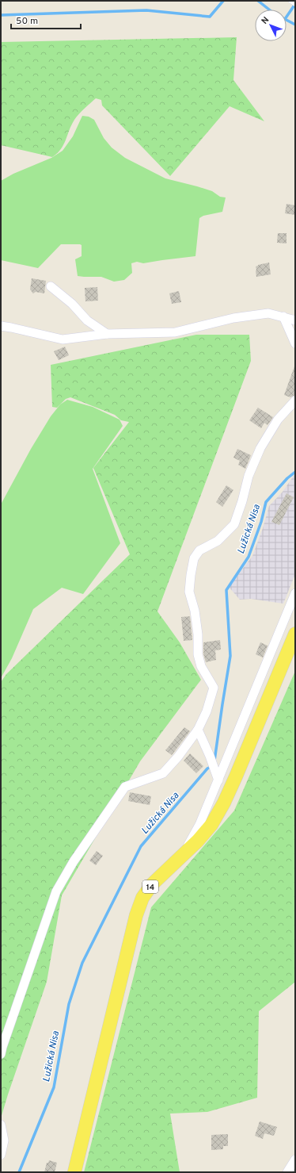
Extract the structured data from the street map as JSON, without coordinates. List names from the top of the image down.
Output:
{
  "streets": {
    "main road": ["14"]
  },
  "water": ["Lužická Nisa"],
  "scale_bar": "50 m",
  "north": "top left"
}
